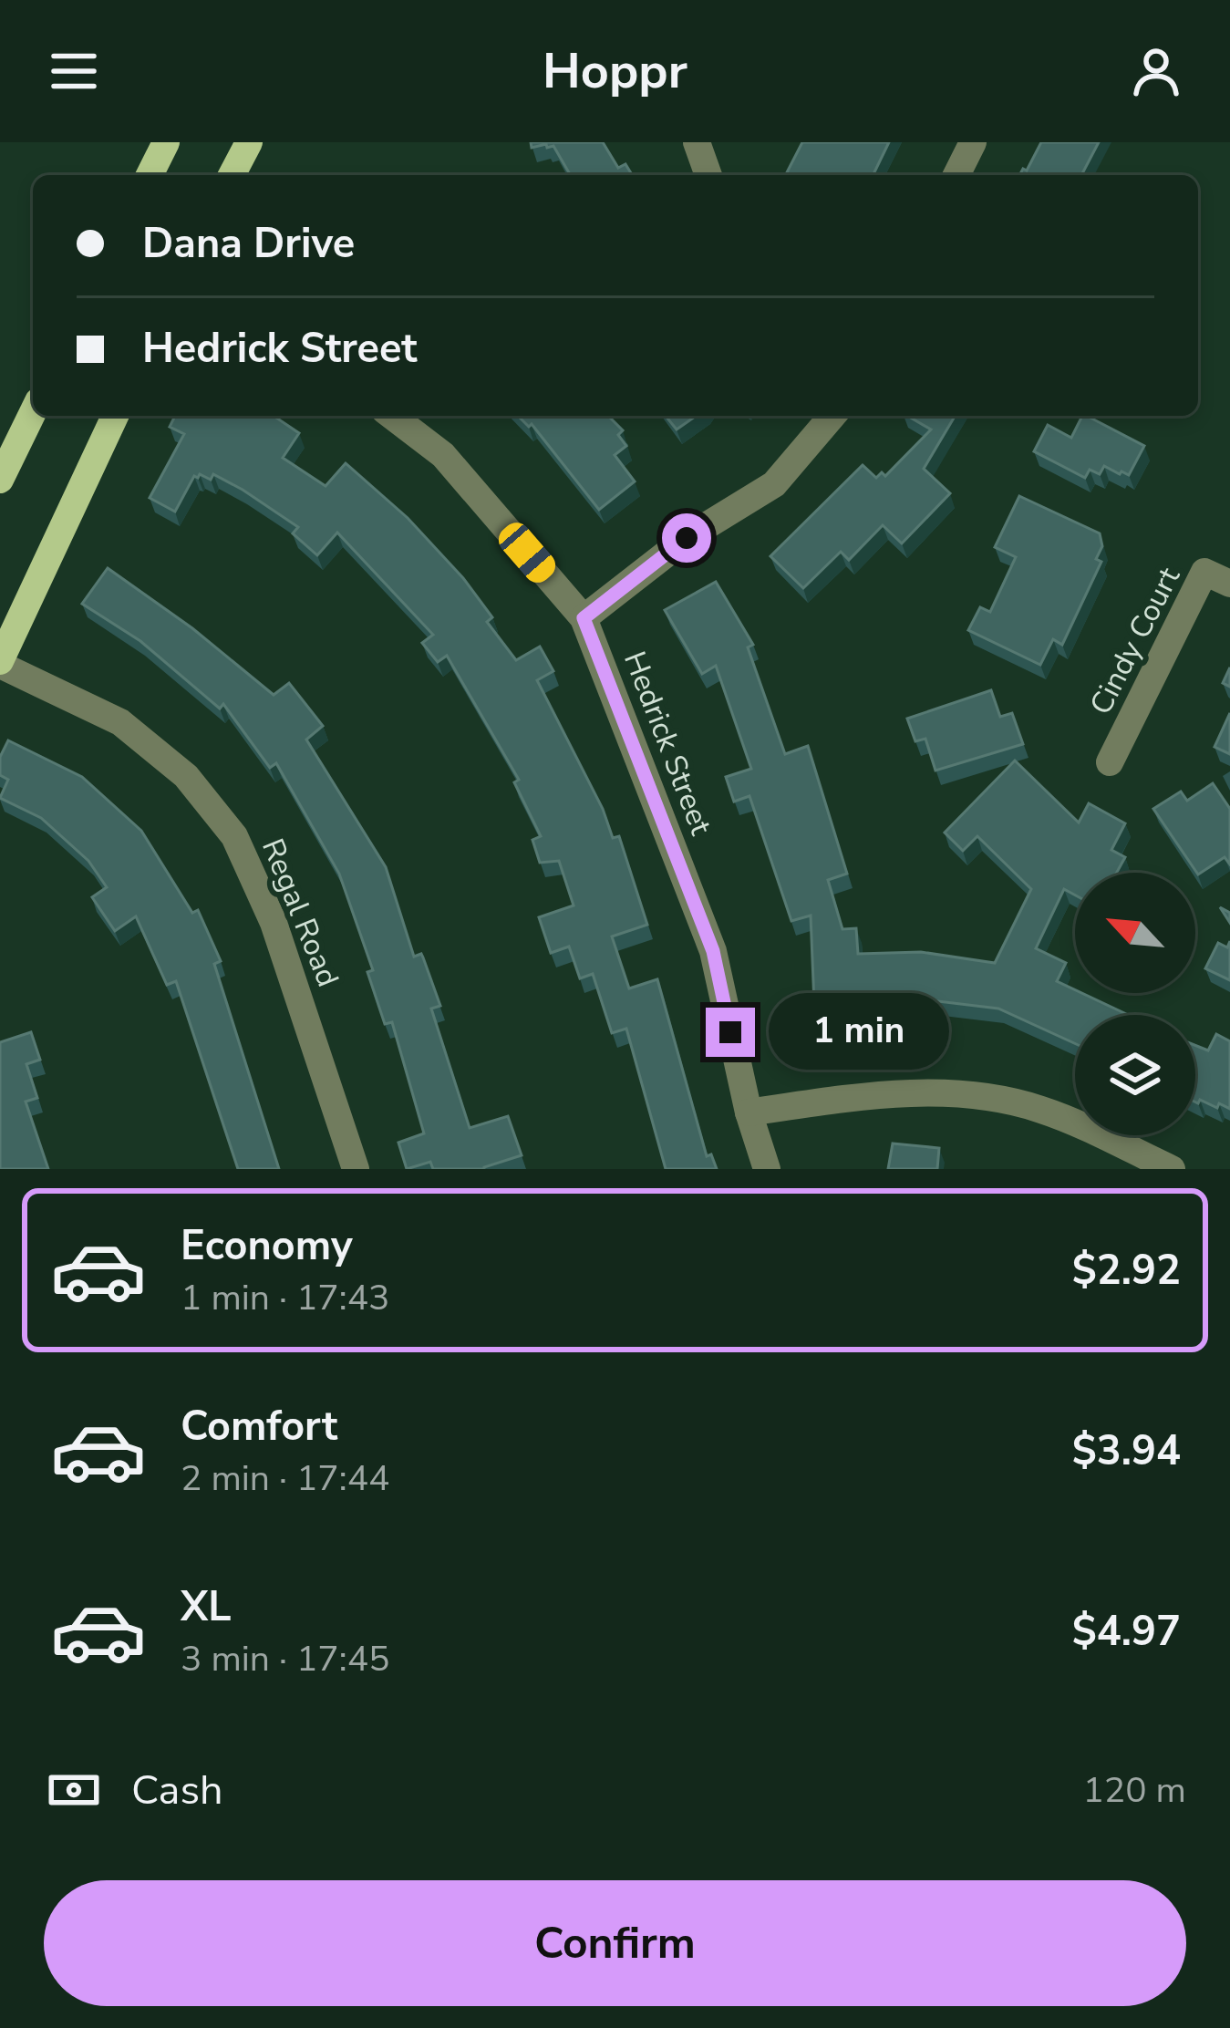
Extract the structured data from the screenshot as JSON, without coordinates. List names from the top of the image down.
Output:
{
  "streets": {
    "street": ["Cindy Court", "Hedrick Street", "Regal Road"]
  },
  "north": "top left",
  "page": {
    "header": "Hoppr",
    "banner": ["Dana Drive", "Hedrick Street"],
    "bubble": "1 min",
    "list": [
      {
        "name": "Economy",
        "note": "1 min · 17:43",
        "value": "$2.92"
      },
      {
        "name": "Comfort",
        "note": "2 min · 17:44",
        "value": "$3.94"
      },
      {
        "name": "XL",
        "note": "3 min · 17:45",
        "value": "$4.97"
      }
    ],
    "pay": ["Cash", "120 m"],
    "buttons": "Confirm"
  }
}
